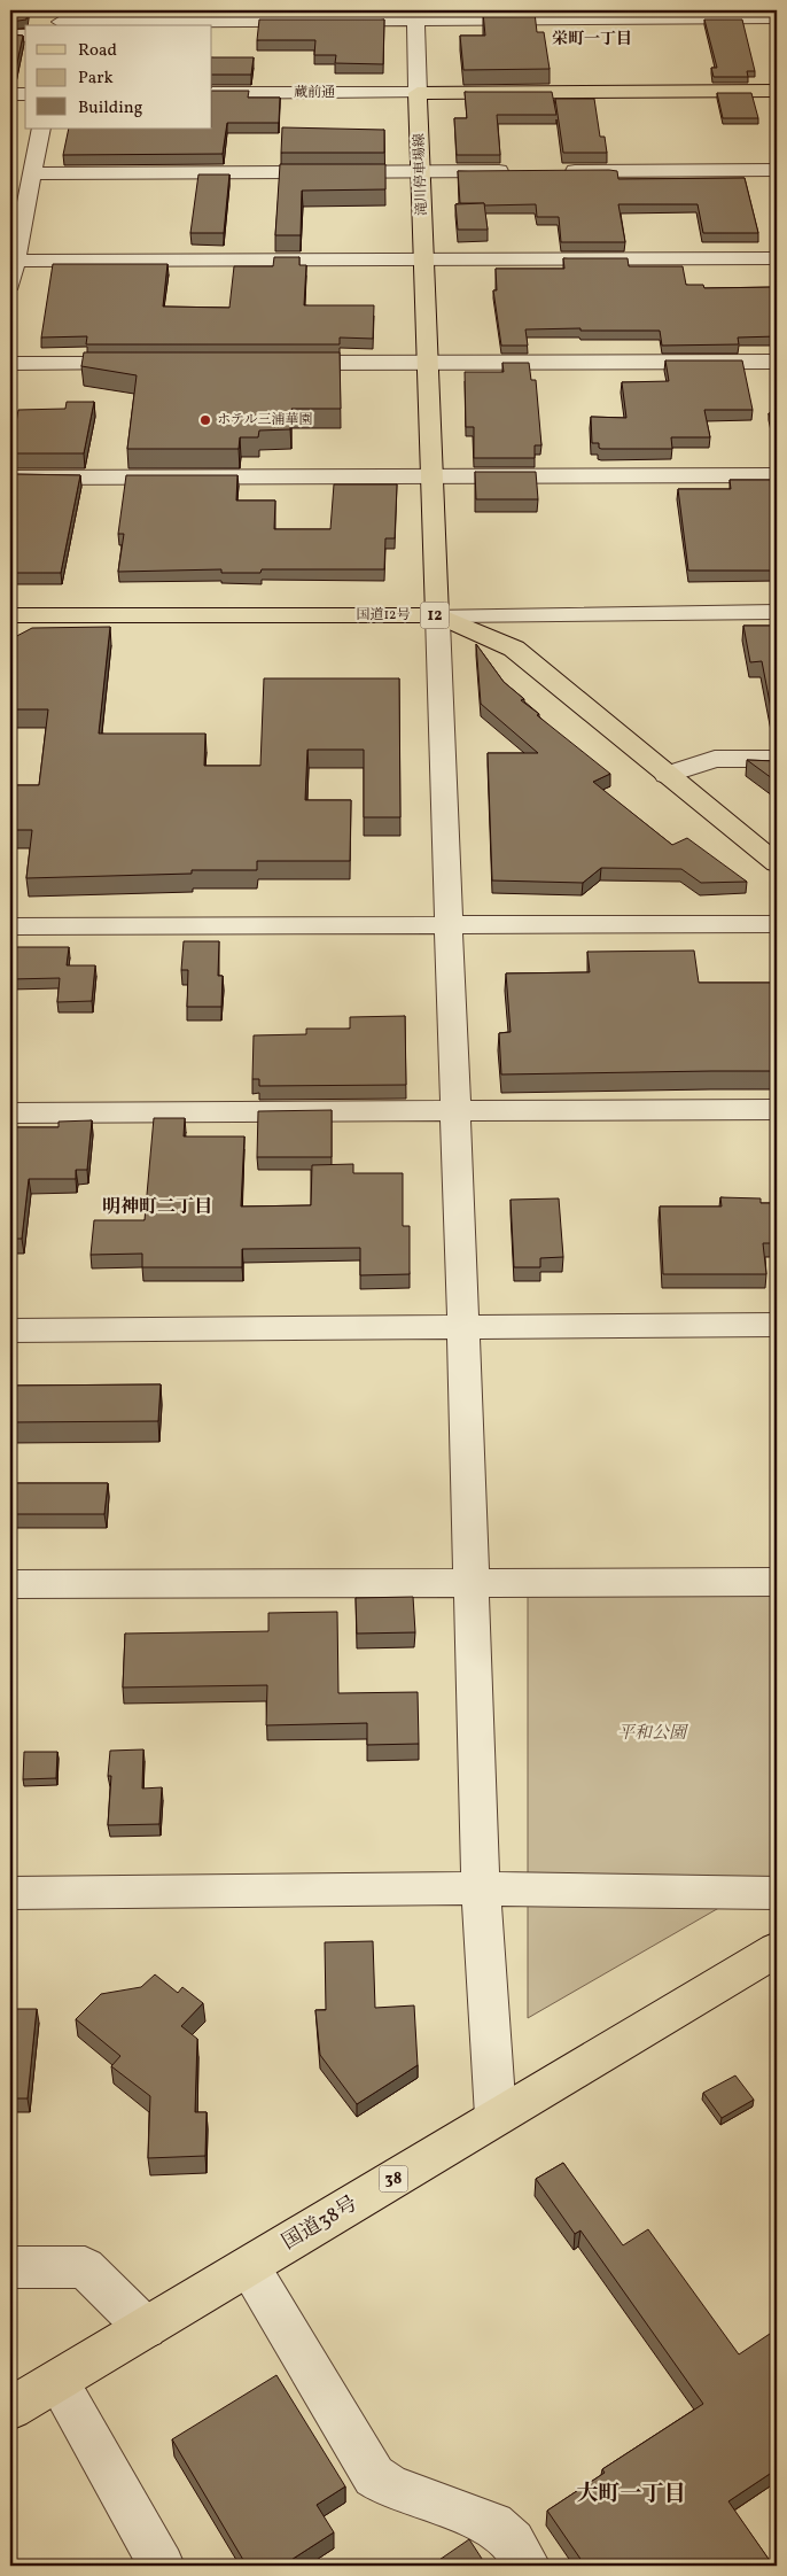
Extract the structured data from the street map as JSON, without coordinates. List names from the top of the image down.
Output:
{
  "streets": {
    "main road": [
      "滝川停車場線",
      "国道12号",
      "12",
      "38",
      "国道38号"
    ],
    "street": ["蔵前通"]
  },
  "crossings": [
    ["蔵前通", "滝川停車場線"],
    ["滝川停車場線", "国道12号"]
  ],
  "districts": ["栄町一丁目", "明神町二丁目", "大町一丁目"],
  "parks": ["平和公園"],
  "places": ["ホテル三浦華園"],
  "legend": ["Road", "Park", "Building"]
}
